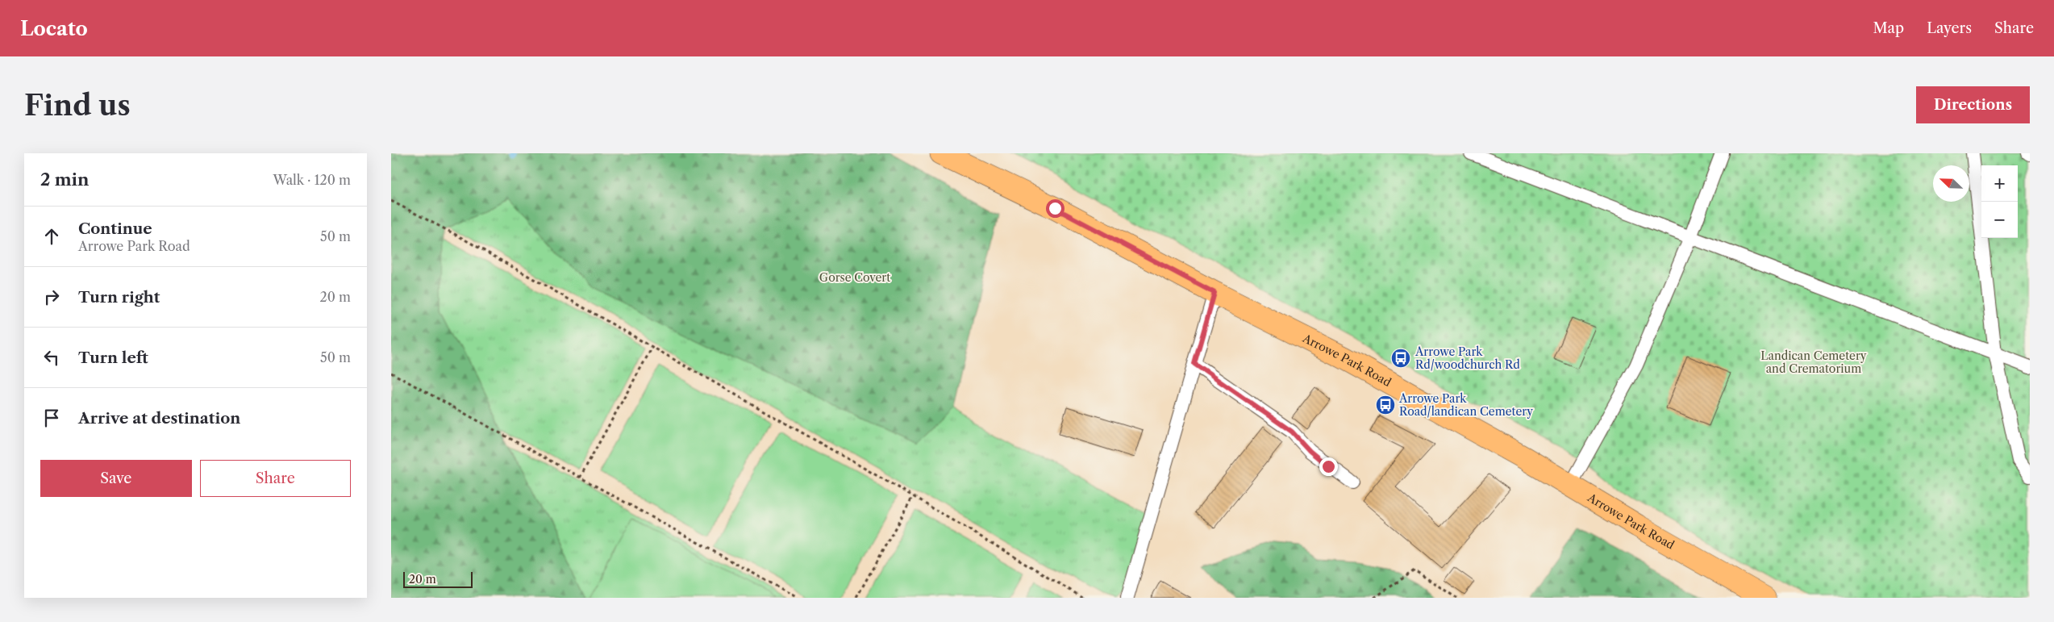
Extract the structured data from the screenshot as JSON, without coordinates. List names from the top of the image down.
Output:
{
  "streets": {
    "main road": ["Arrowe Park Road"]
  },
  "parks": ["Gorse Covert", "Landican Cemetery and Crematorium"],
  "places": {
    "bus stop": ["Arrowe Park Rd/woodchurch Rd", "Arrowe Park Road/landican Cemetery"]
  },
  "scale_bar": "20 m",
  "north": "top left",
  "page": {
    "header": "Locato",
    "nav": ["Map", "Layers", "Share"],
    "buttons": [
      "Directions",
      ["Save", "Share"]
    ],
    "title": "Find us",
    "heading": ["2 min", "Walk · 120 m"],
    "map_buttons": ["+", "−"],
    "list": [
      ["Continue", "Arrowe Park Road", "50 m"],
      ["Turn right", "20 m"],
      ["Turn left", "50 m"],
      "Arrive at destination"
    ],
    "scale": "20 m"
  }
}
